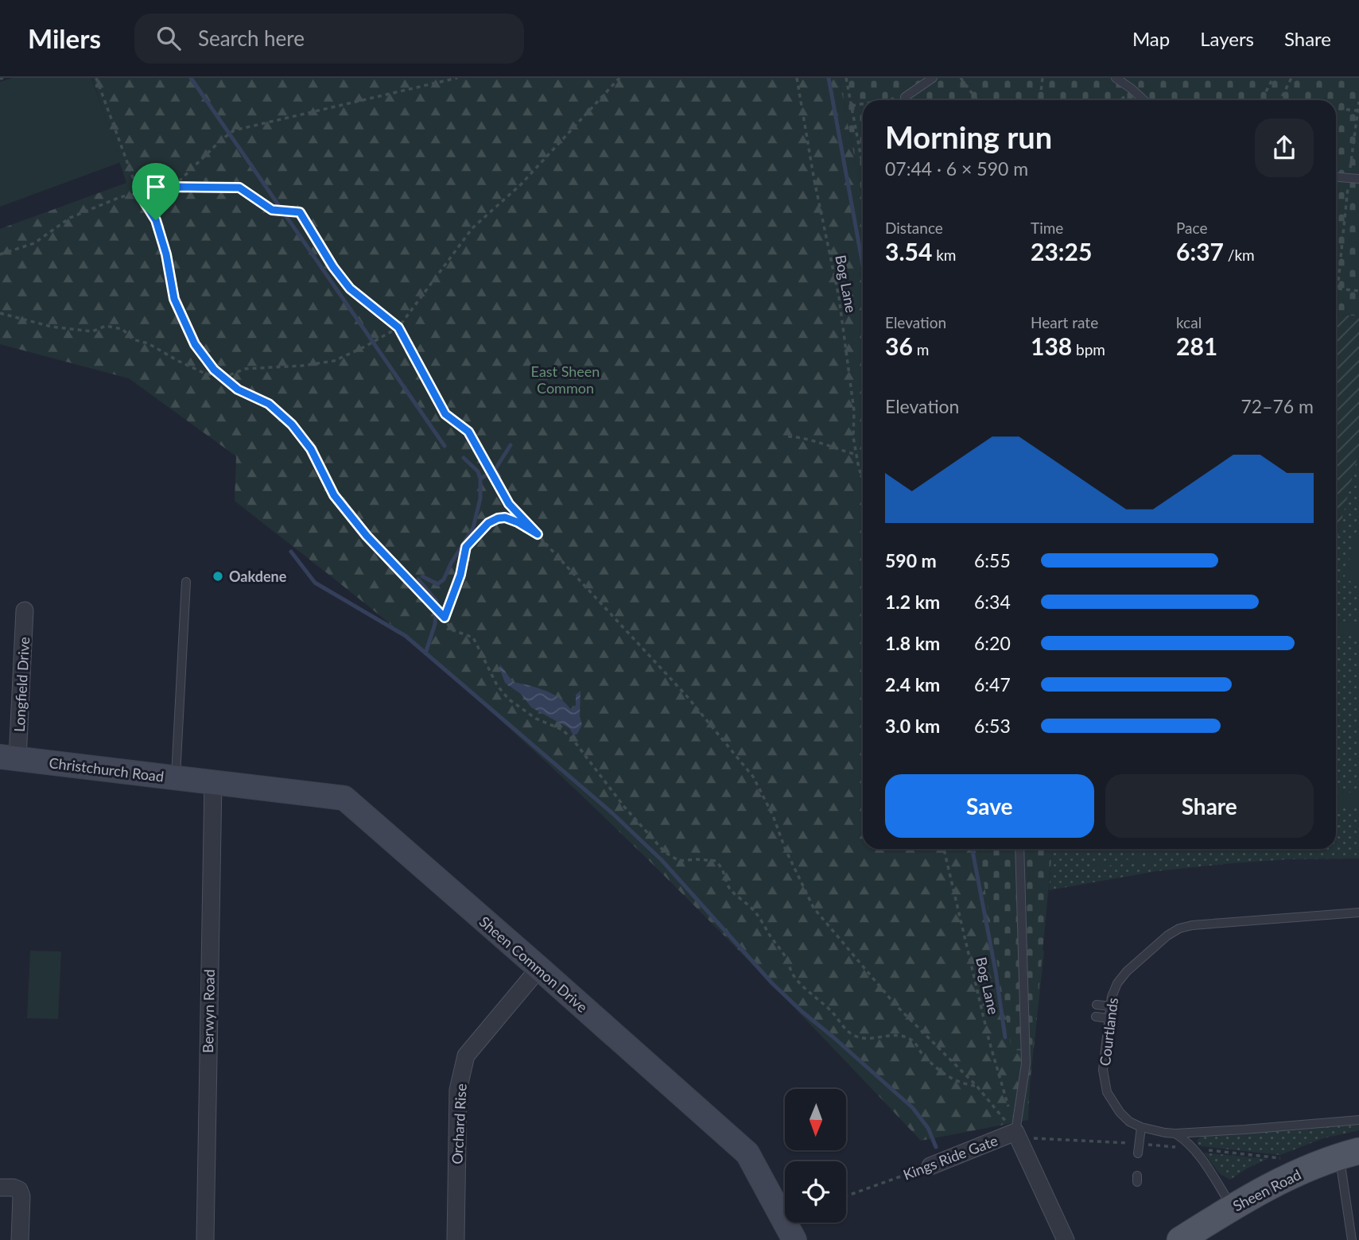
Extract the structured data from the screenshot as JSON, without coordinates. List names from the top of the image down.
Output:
{
  "streets": {
    "main road": ["Sheen Road"],
    "street": [
      "Longfield Drive",
      "Christchurch Road",
      "Sheen Common Drive",
      "Berwyn Road",
      "Orchard Rise",
      "Kings Ride Gate"
    ],
    "lane": ["Courtlands"],
    "path": ["Bog Lane"]
  },
  "crossings": [
    ["Bog Lane", "Kings Ride Gate"],
    ["Longfield Drive", "Christchurch Road"],
    ["Christchurch Road", "Sheen Common Drive"],
    ["Christchurch Road", "Berwyn Road"],
    ["Sheen Common Drive", "Berwyn Road"],
    ["Sheen Common Drive", "Orchard Rise"]
  ],
  "parks": ["East Sheen Common"],
  "places": ["Oakdene"],
  "north": "bottom",
  "page": {
    "header": "Milers",
    "search": "Search here",
    "nav": ["Map", "Layers", "Share"],
    "heading": ["Morning run", "07:44 · 6 × 590 m"],
    "stats": [
      ["Distance", "3.54 km"],
      ["Time", "23:25"],
      ["Pace", "6:37 /km"],
      ["Elevation", "36 m"],
      ["Heart rate", "138 bpm"],
      ["kcal", "281"]
    ],
    "chart": ["Elevation", "72–76 m"],
    "list": [
      {
        "name": "590 m",
        "note": "6:55"
      },
      {
        "name": "1.2 km",
        "note": "6:34"
      },
      {
        "name": "1.8 km",
        "note": "6:20"
      },
      {
        "name": "2.4 km",
        "note": "6:47"
      },
      {
        "name": "3.0 km",
        "note": "6:53"
      }
    ],
    "buttons": ["Save", "Share"]
  }
}
